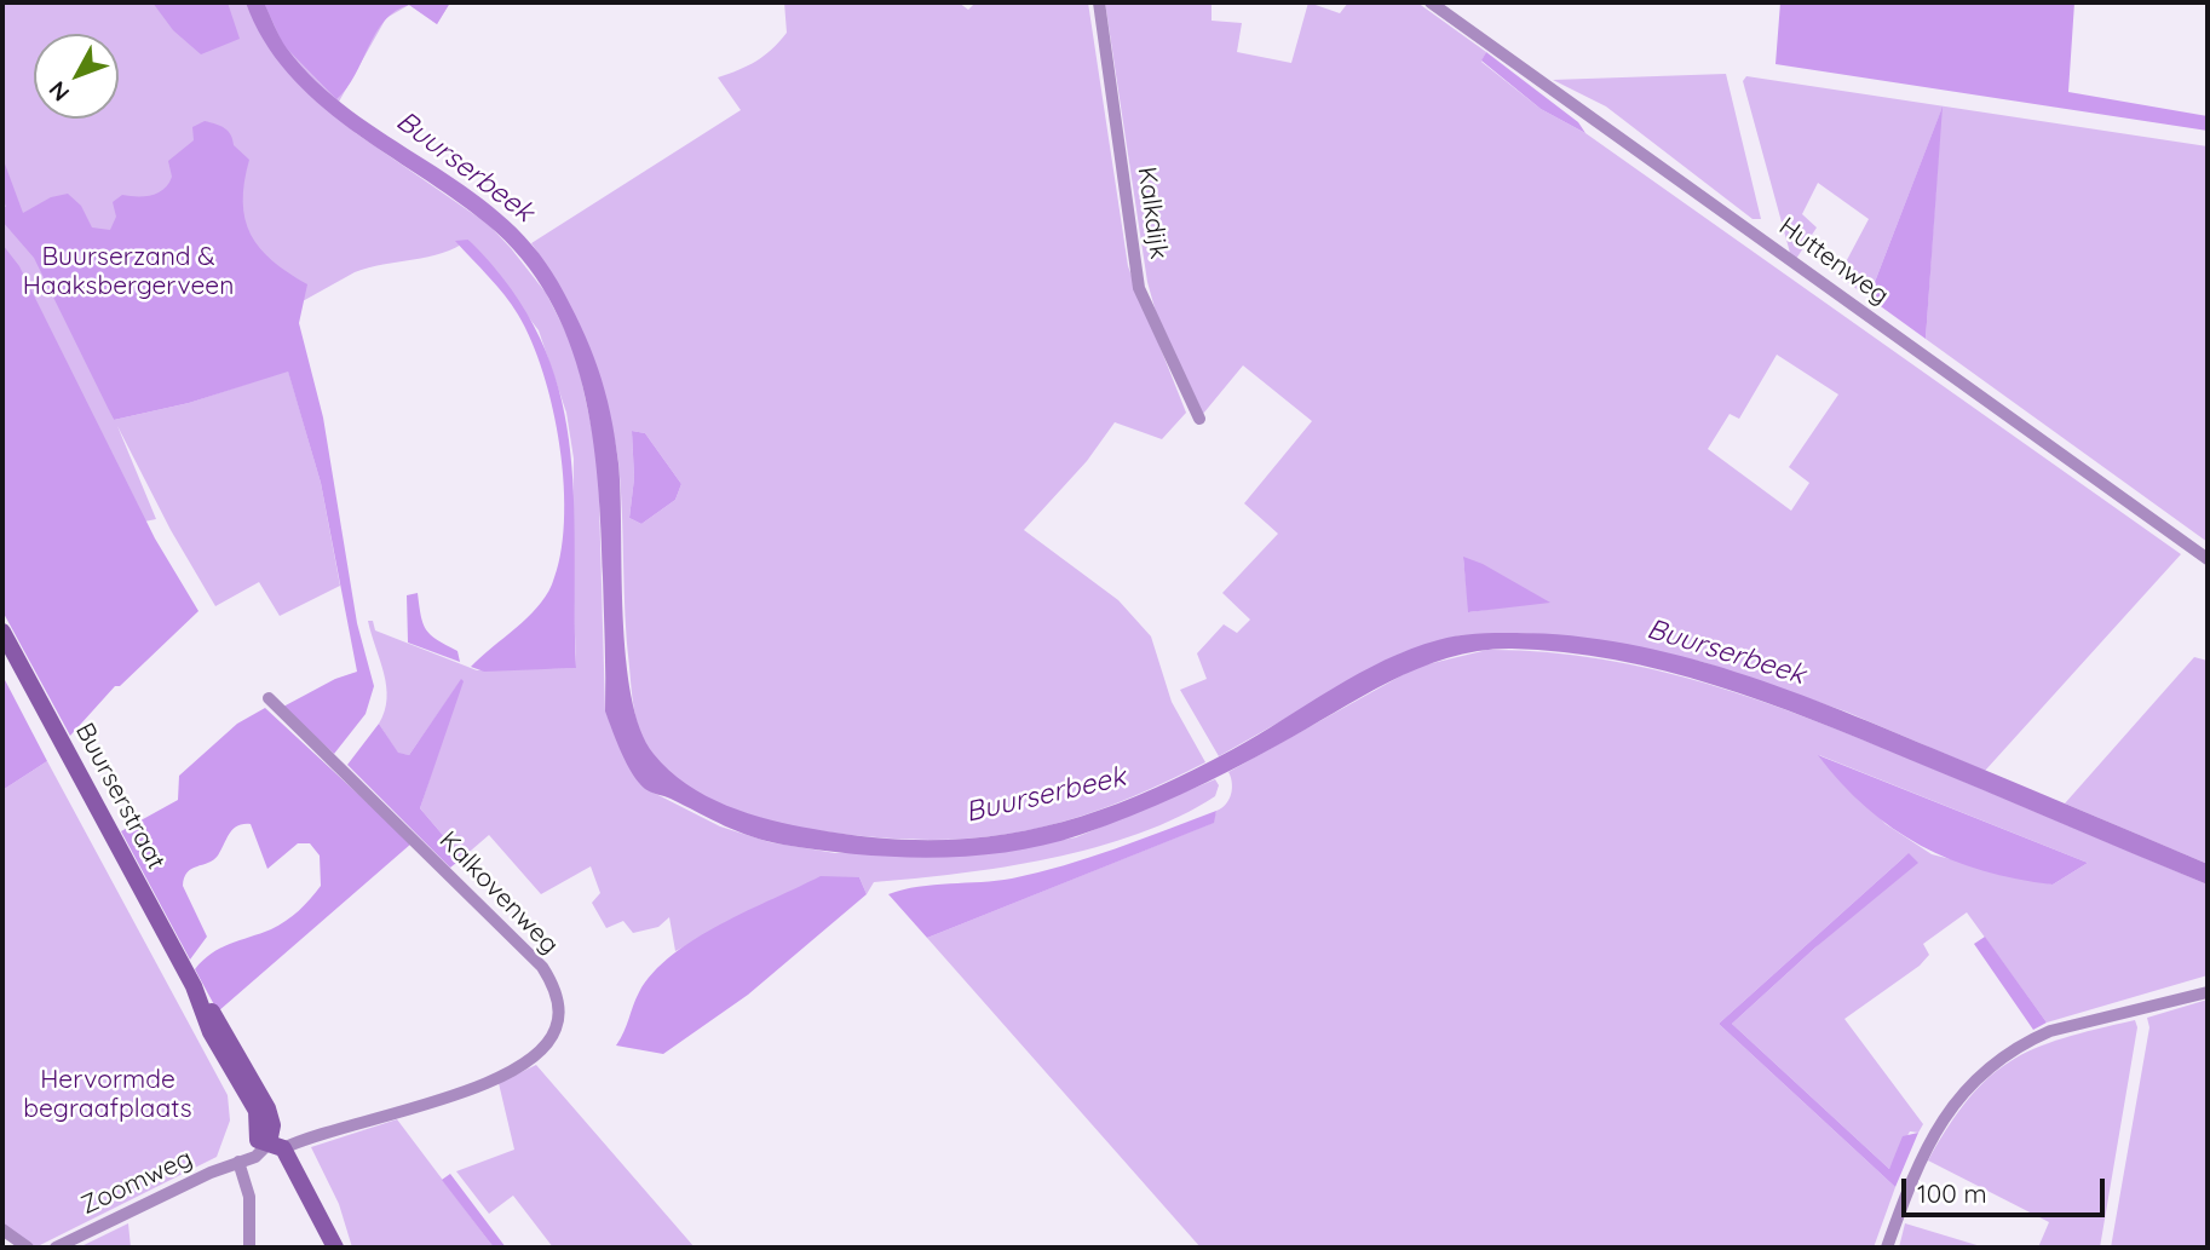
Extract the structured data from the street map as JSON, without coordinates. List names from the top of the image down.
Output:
{
  "streets": {
    "main road": ["Buurserstraat"],
    "street": [
      "Kalkdijk",
      "Huttenweg",
      "Kalkovenweg",
      "Zoomweg"
    ]
  },
  "crossings": [
    ["Buurserstraat", "Kalkovenweg"],
    ["Buurserstraat", "Zoomweg"],
    ["Kalkovenweg", "Zoomweg"]
  ],
  "water": ["Buurserbeek"],
  "parks": ["Buurserzand & Haaksbergerveen", "Hervormde begraafplaats"],
  "scale_bar": "100 m",
  "north": "bottom left"
}
